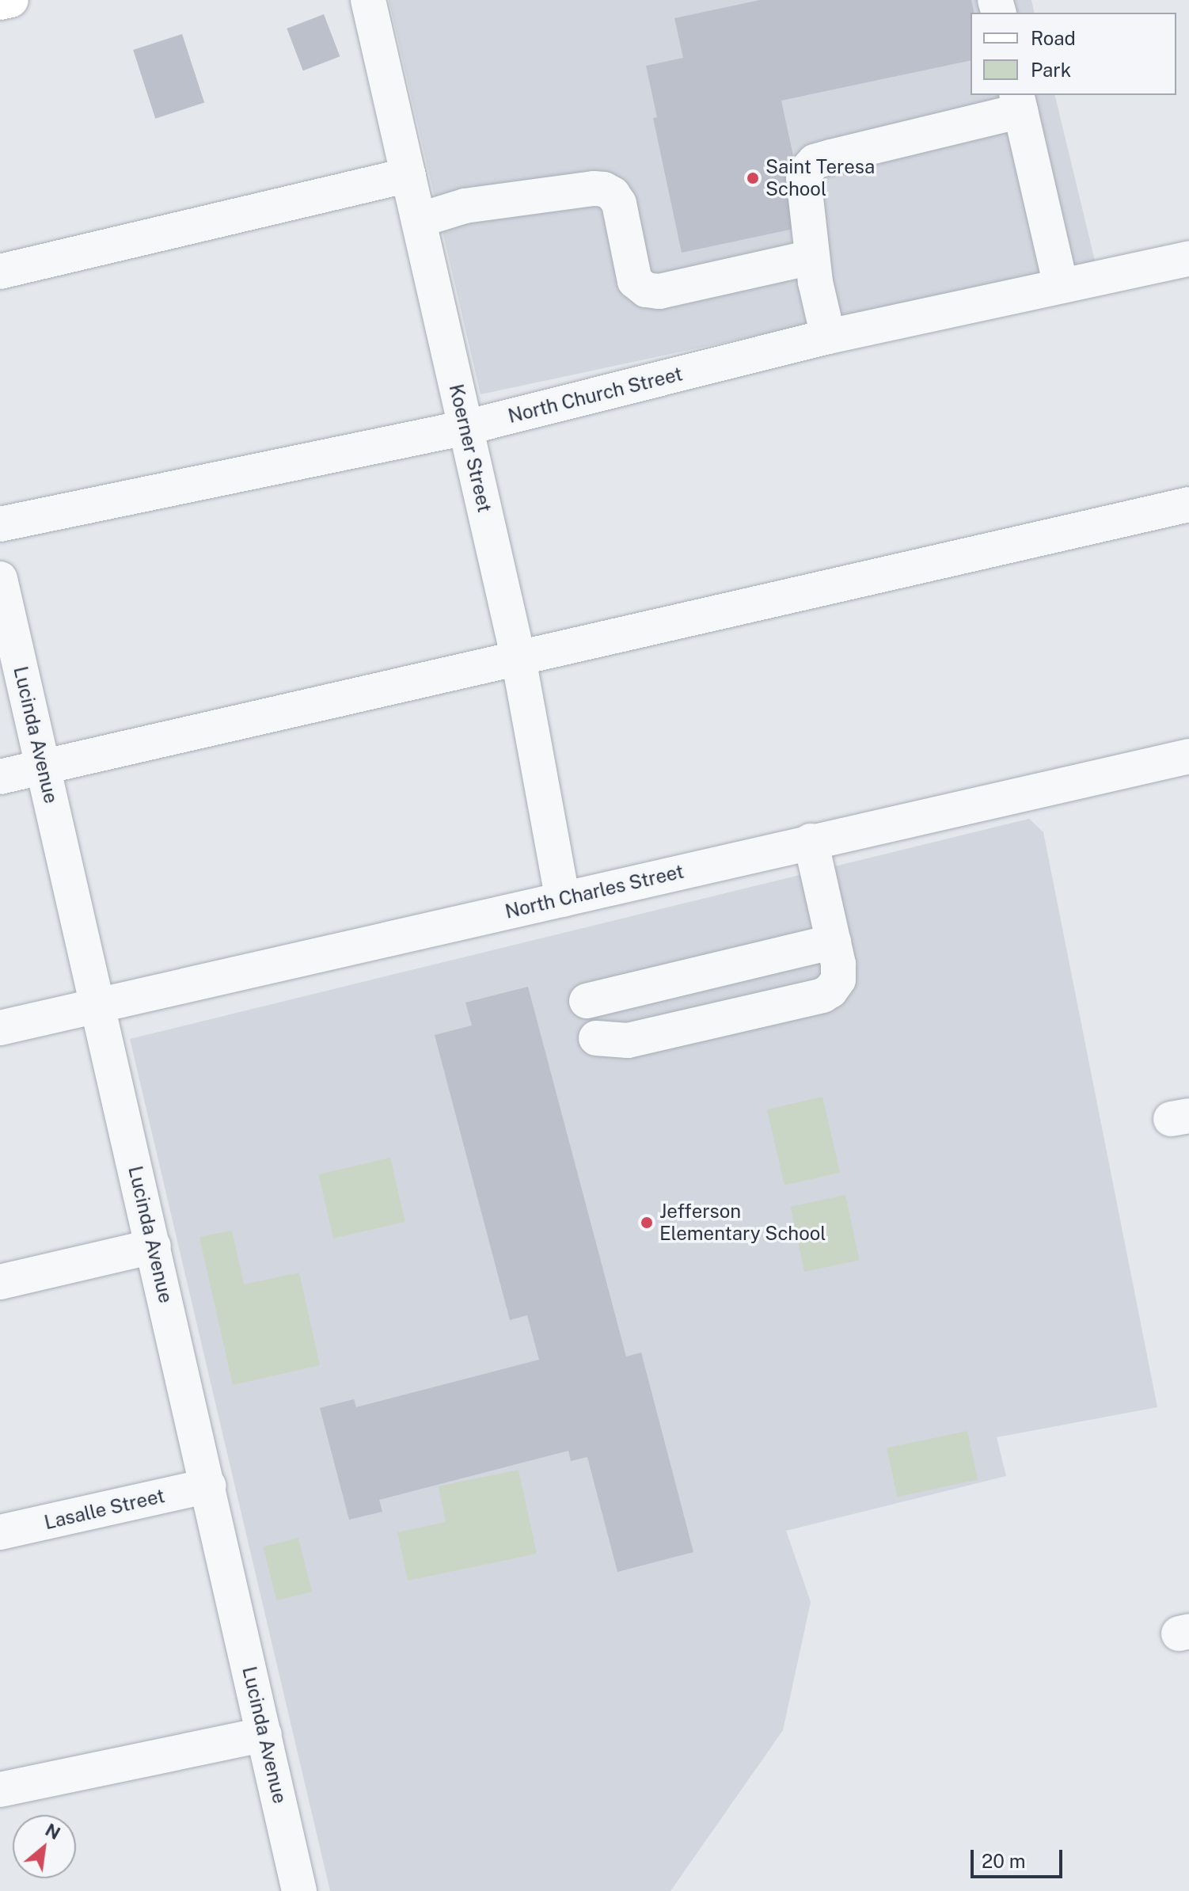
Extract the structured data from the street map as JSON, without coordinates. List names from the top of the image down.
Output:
{
  "streets": {
    "street": [
      "North Church Street",
      "Koerner Street",
      "Lucinda Avenue",
      "North Charles Street",
      "Lasalle Street"
    ]
  },
  "crossings": [
    ["North Church Street", "Koerner Street"],
    ["Koerner Street", "North Charles Street"],
    ["Lucinda Avenue", "North Charles Street"],
    ["Lucinda Avenue", "Lasalle Street"]
  ],
  "places": ["Saint Teresa School", "Jefferson Elementary School"],
  "legend": ["Road", "Park"],
  "scale_bar": "20 m",
  "north": "top right"
}
